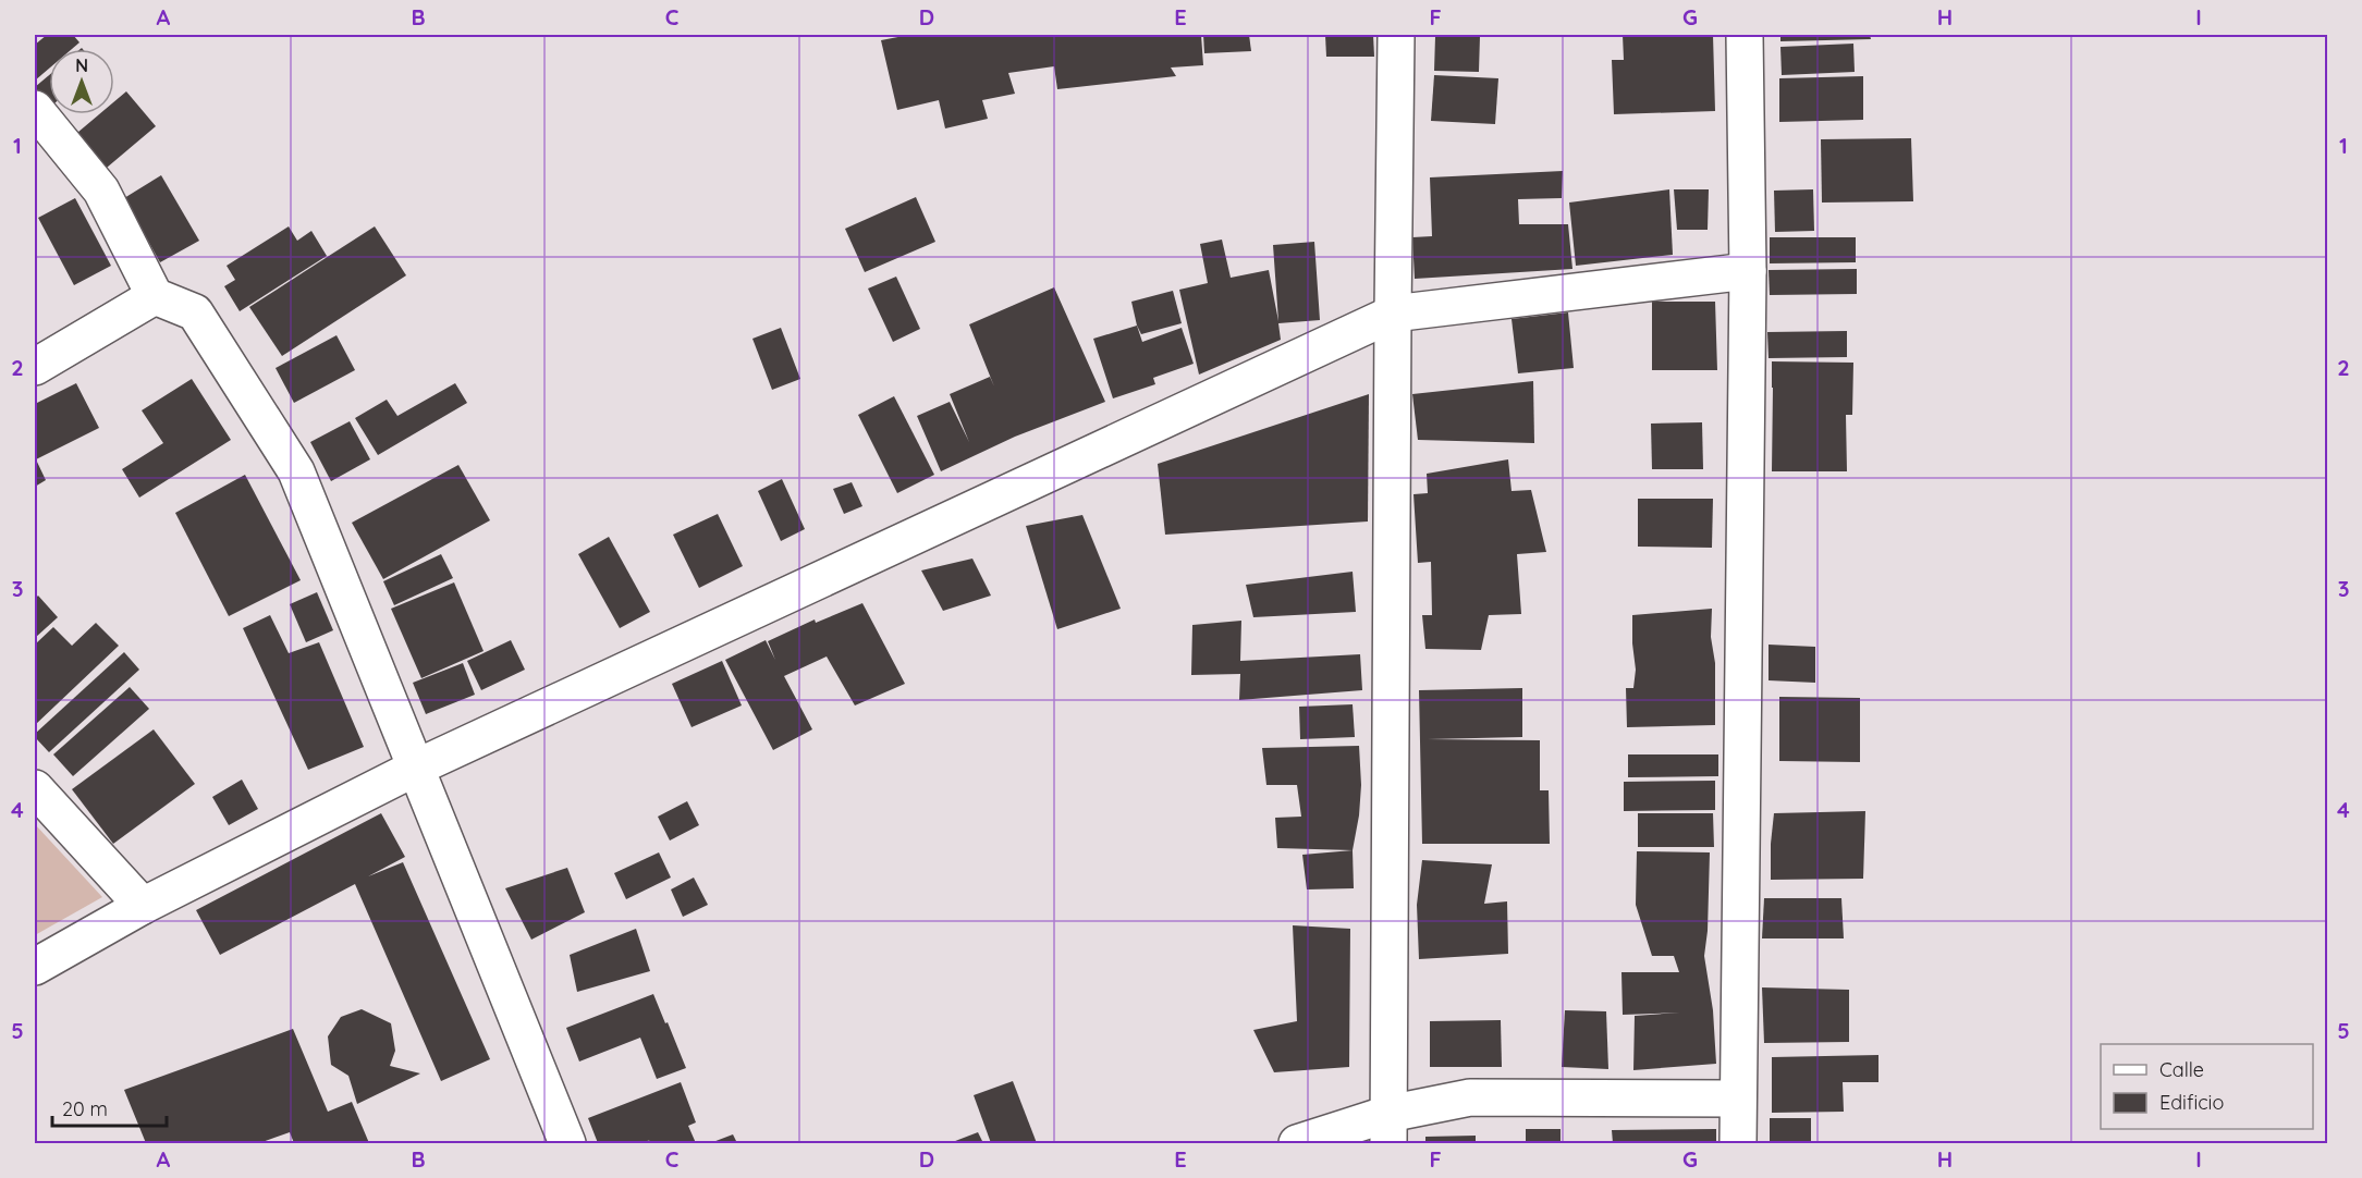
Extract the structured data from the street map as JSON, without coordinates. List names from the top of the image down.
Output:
{
  "legend": ["Calle", "Edificio"],
  "scale_bar": "20 m",
  "north": "top",
  "grid": {
    "columns": [
      "A",
      "B",
      "C",
      "D",
      "E",
      "F",
      "G",
      "H",
      "I"
    ],
    "rows": [
      "1",
      "2",
      "3",
      "4",
      "5"
    ]
  }
}
